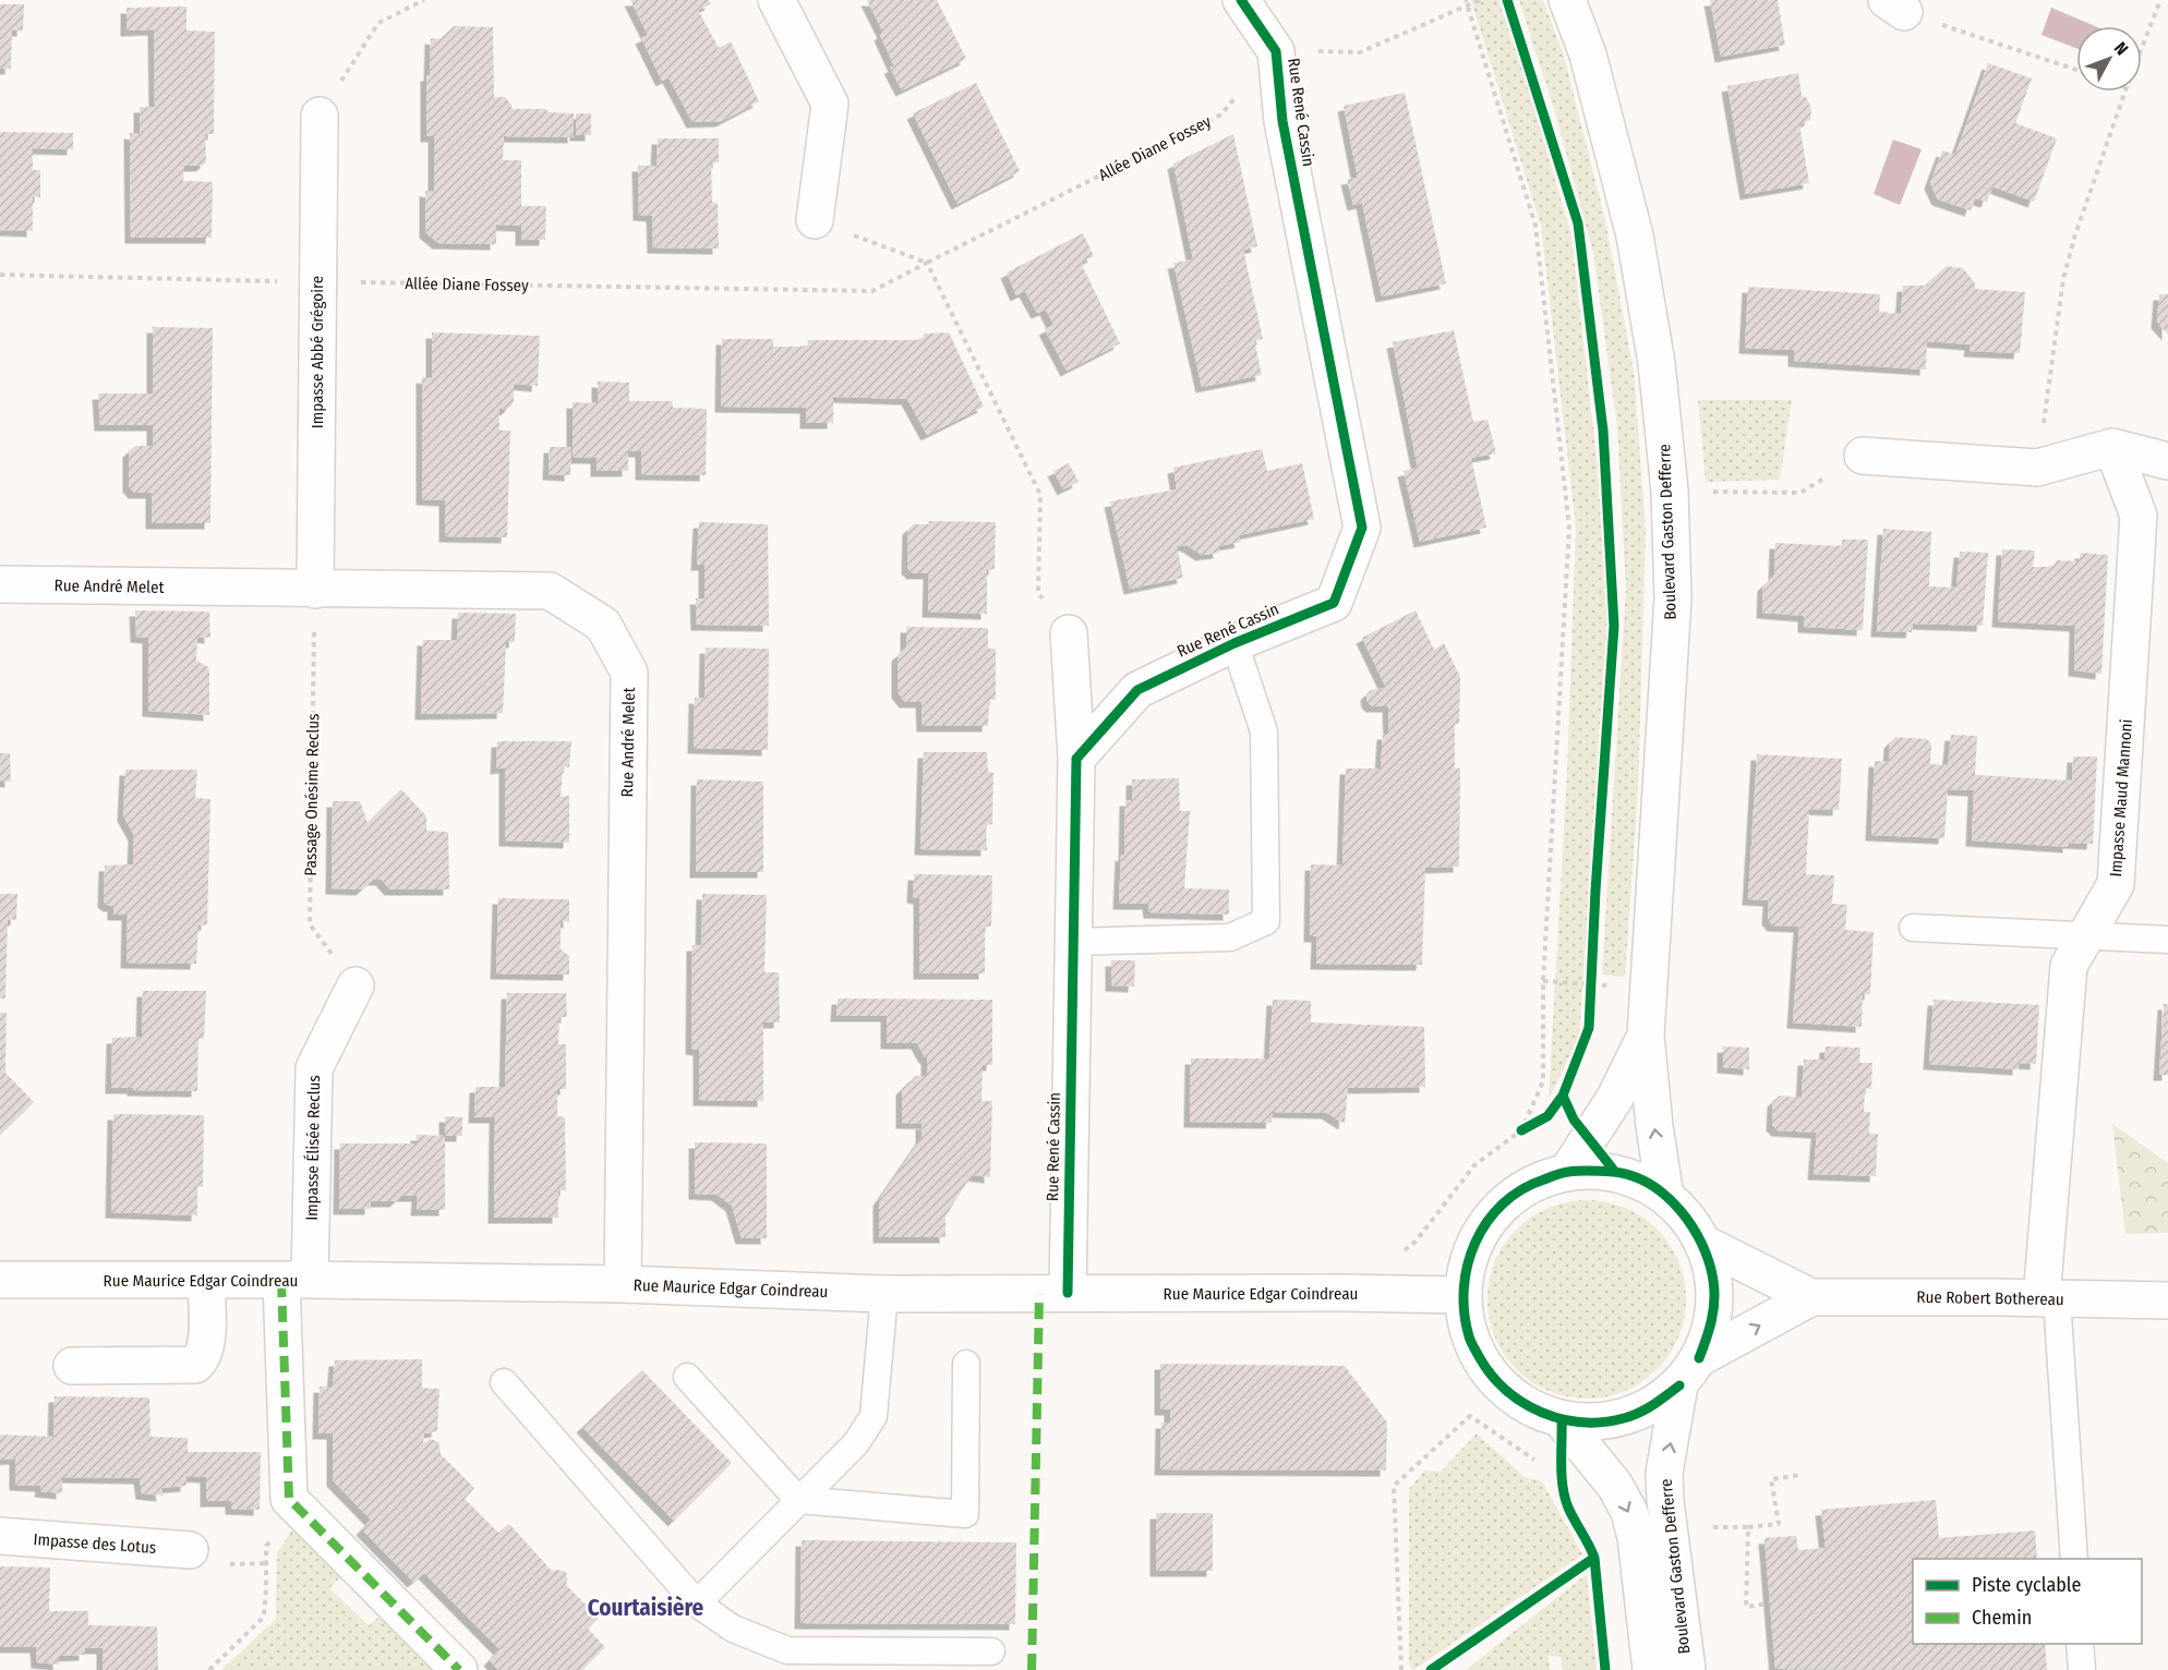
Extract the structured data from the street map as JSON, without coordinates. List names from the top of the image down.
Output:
{
  "streets": {
    "street": [
      "Rue René Cassin",
      "Impasse Abbé Grégoire",
      "Boulevard Gaston Defferre",
      "Rue André Melet",
      "Impasse Maud Mannoni",
      "Impasse Élisée Reclus",
      "Rue Maurice Edgar Coindreau",
      "Rue Robert Bothereau",
      "Impasse des Lotus"
    ],
    "path": ["Allée Diane Fossey", "Passage Onésime Reclus"]
  },
  "crossings": [
    ["Rue René Cassin", "Allée Diane Fossey"],
    ["Rue René Cassin", "Rue Maurice Edgar Coindreau"],
    ["Allée Diane Fossey", "Impasse Abbé Grégoire"],
    ["Impasse Abbé Grégoire", "Rue André Melet"],
    ["Impasse Abbé Grégoire", "Passage Onésime Reclus"],
    ["Boulevard Gaston Defferre", "Rue Robert Bothereau"],
    ["Rue André Melet", "Passage Onésime Reclus"],
    ["Rue André Melet", "Rue Maurice Edgar Coindreau"],
    ["Passage Onésime Reclus", "Impasse Élisée Reclus"],
    ["Impasse Maud Mannoni", "Rue Robert Bothereau"],
    ["Impasse Élisée Reclus", "Rue Maurice Edgar Coindreau"]
  ],
  "districts": ["Courtaisière"],
  "legend": ["Piste cyclable", "Chemin"],
  "north": "top right"
}
